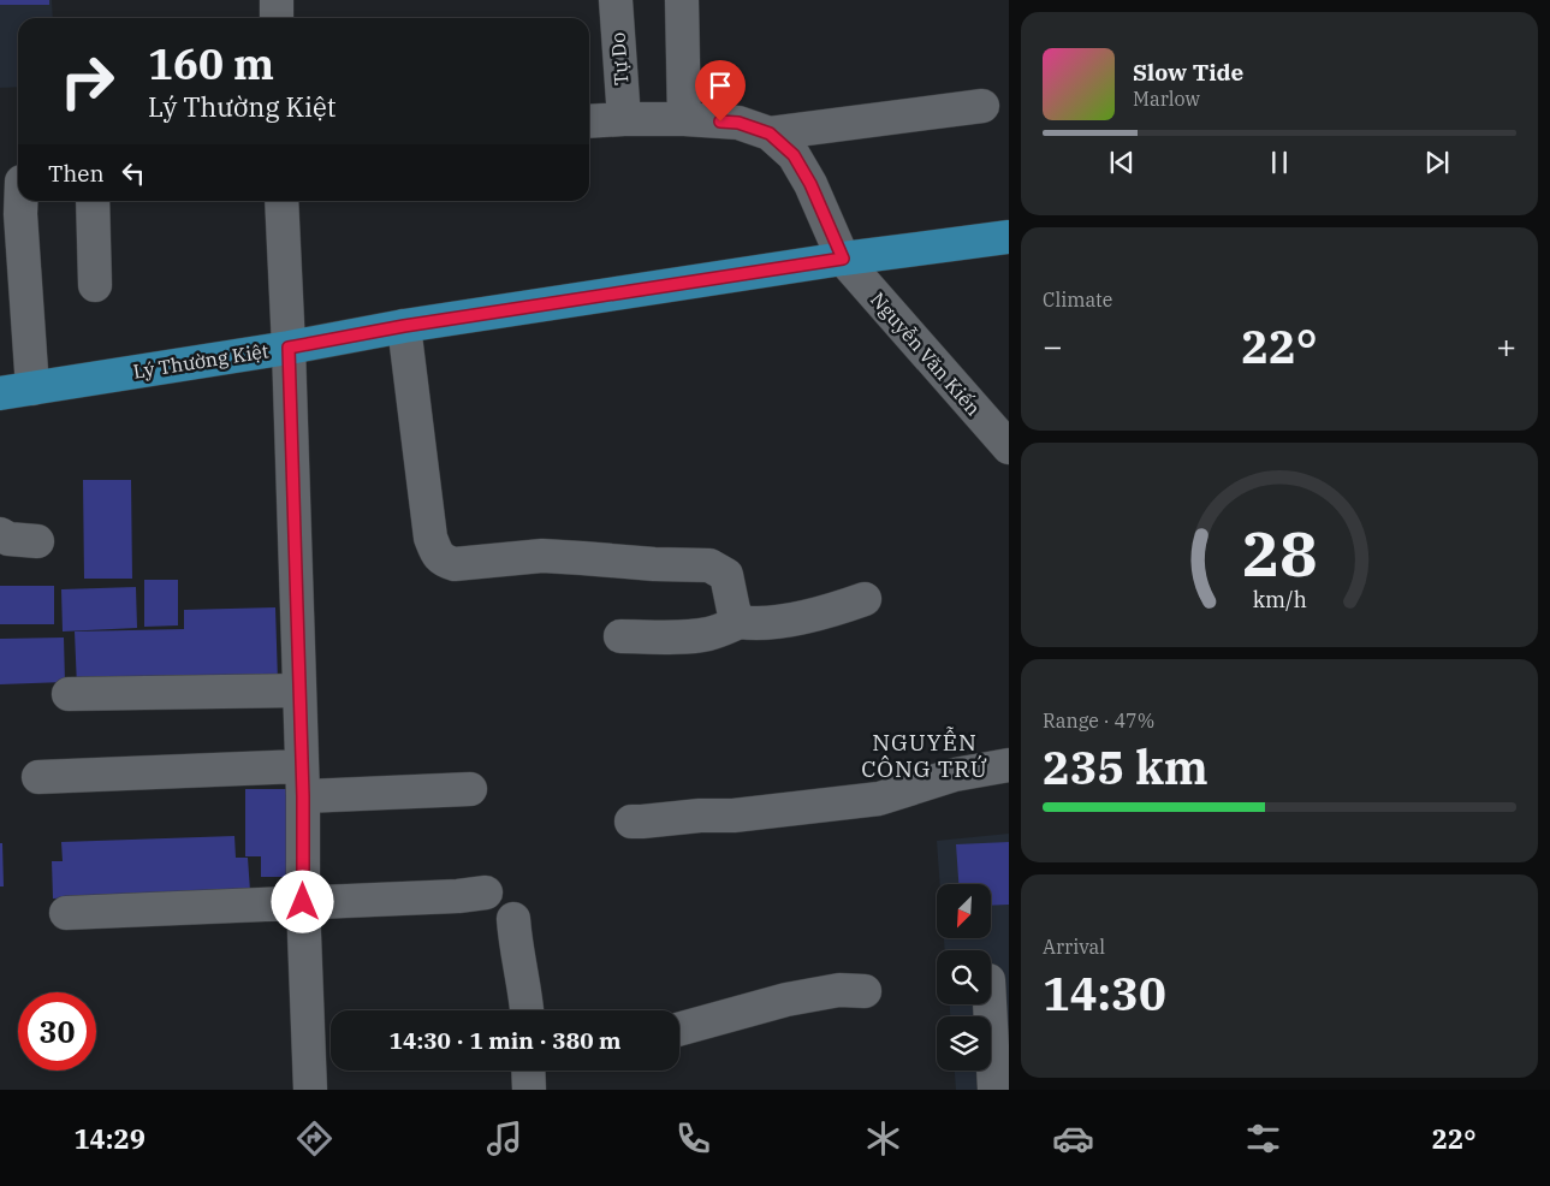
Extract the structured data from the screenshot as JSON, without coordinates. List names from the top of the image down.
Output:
{
  "streets": {
    "main road": ["Lý Thường Kiệt"],
    "street": ["Tự Do", "Nguyễn Văn Kiến"]
  },
  "crossings": [
    ["Nguyễn Văn Kiến", "Lý Thường Kiệt"]
  ],
  "districts": ["NGUYỄN CÔNG TRỨ"],
  "north": "bottom left",
  "page": {
    "turn": ["160 m", "Lý Thường Kiệt"],
    "song": ["Slow Tide", "Marlow"],
    "then": "Then",
    "tile": [
      "Climate",
      ["Range · 47%", "235 km"],
      ["Arrival", "14:30"]
    ],
    "heat": ["−", "22°", "+"],
    "limit": "30",
    "trip": "14:30 · 1 min · 380 m",
    "tabs": ["14:29", "22°"],
    "gauge": ["28", "km/h"]
  }
}
